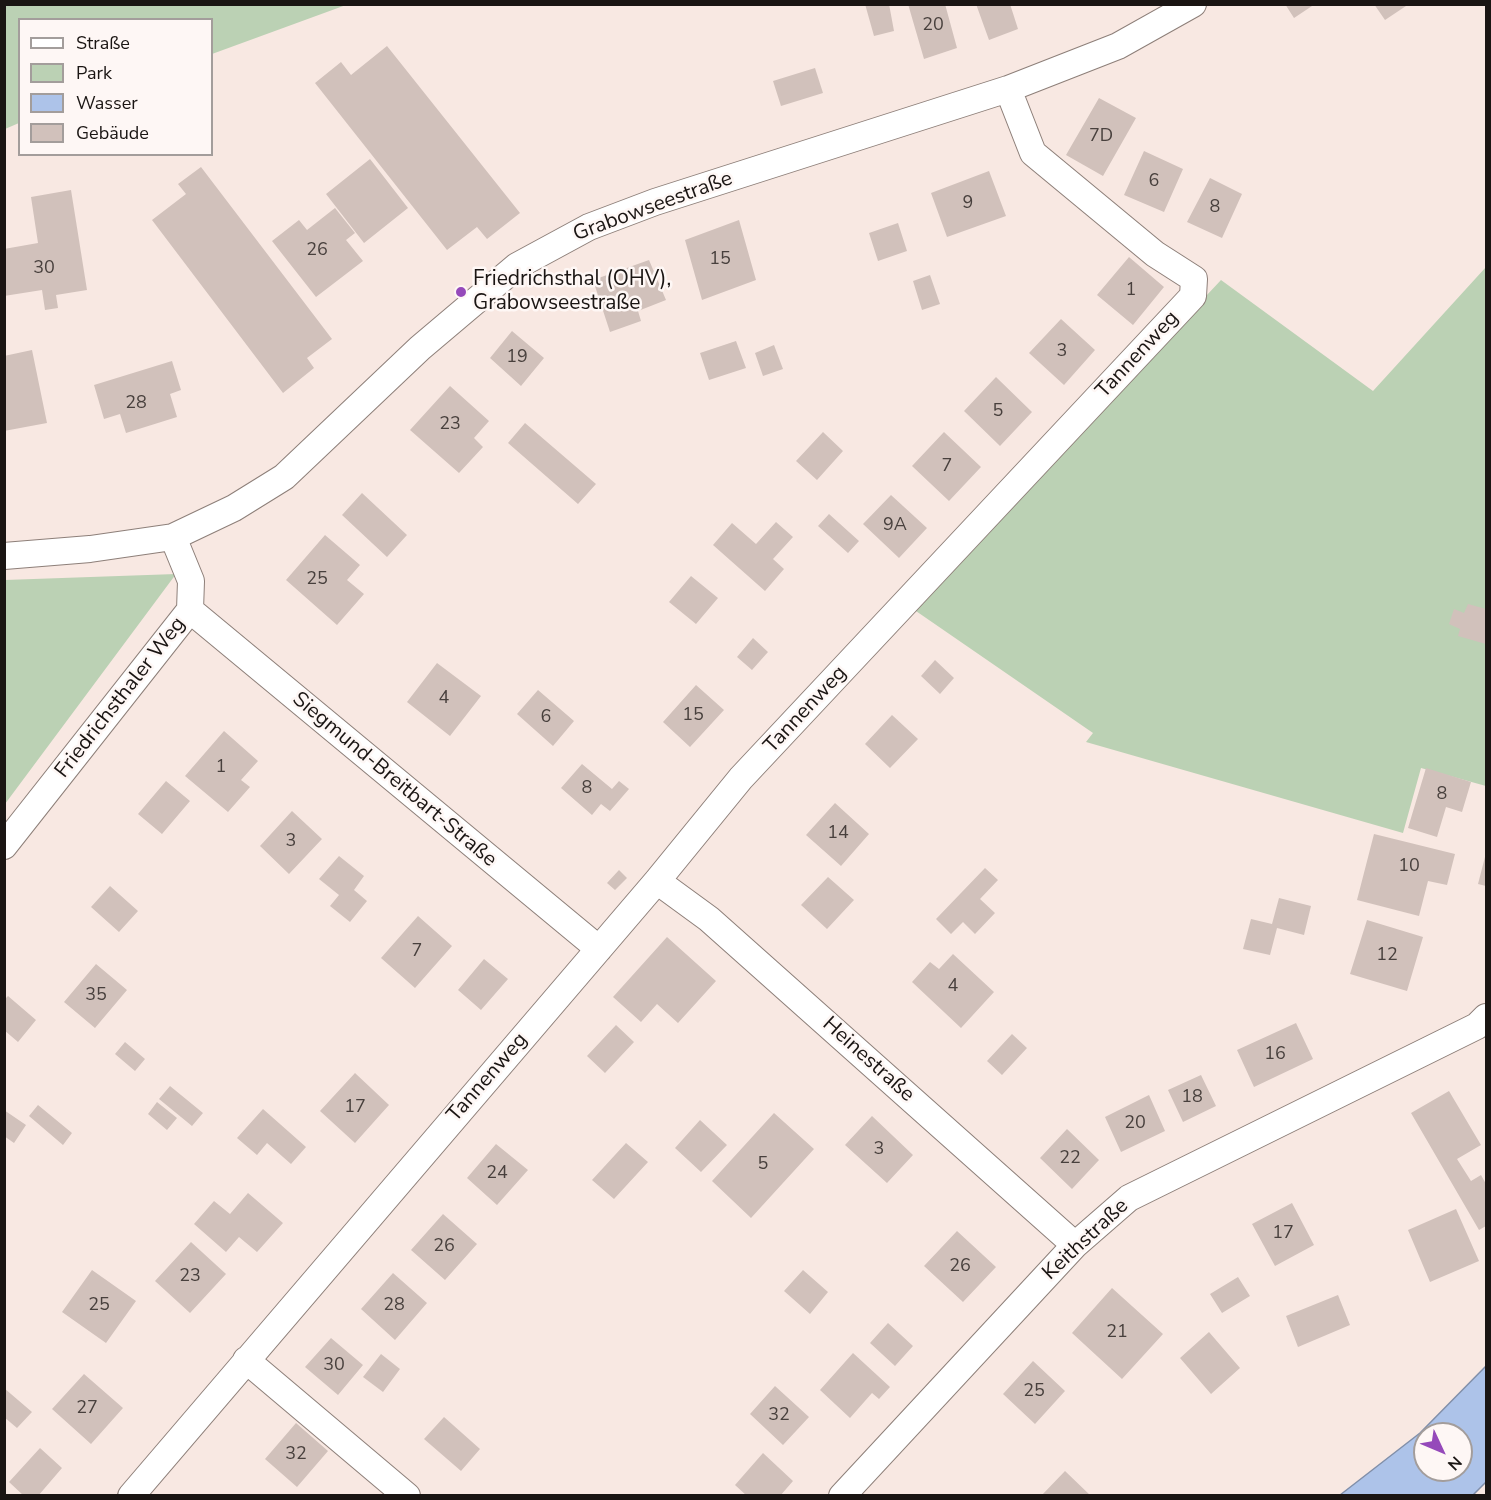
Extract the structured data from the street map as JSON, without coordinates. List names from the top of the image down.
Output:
{
  "streets": {
    "street": [
      "Grabowseestraße",
      "Tannenweg",
      "Friedrichsthaler Weg",
      "Siegmund-Breitbart-Straße",
      "Heinestraße",
      "Keithstraße"
    ]
  },
  "crossings": [
    ["Grabowseestraße", "Tannenweg"],
    ["Grabowseestraße", "Friedrichsthaler Weg"],
    ["Tannenweg", "Siegmund-Breitbart-Straße"],
    ["Tannenweg", "Heinestraße"],
    ["Friedrichsthaler Weg", "Siegmund-Breitbart-Straße"],
    ["Heinestraße", "Keithstraße"]
  ],
  "places": ["Friedrichsthal (OHV), Grabowseestraße"],
  "house_numbers": [
    "20",
    "7D",
    "6",
    "9",
    "8",
    "26",
    "15",
    "30",
    "1",
    "3",
    "19",
    "28",
    "5",
    "23",
    "7",
    "9A",
    "25",
    "4",
    "15",
    "6",
    "1",
    "8",
    "8",
    "14",
    "3",
    "10",
    "7",
    "12",
    "4",
    "35",
    "16",
    "18",
    "17",
    "20",
    "3",
    "22",
    "5",
    "24",
    "17",
    "26",
    "26",
    "23",
    "25",
    "28",
    "21",
    "30",
    "25",
    "27",
    "32",
    "32"
  ],
  "legend": [
    "Straße",
    "Park",
    "Wasser",
    "Gebäude"
  ],
  "north": "bottom right"
}
